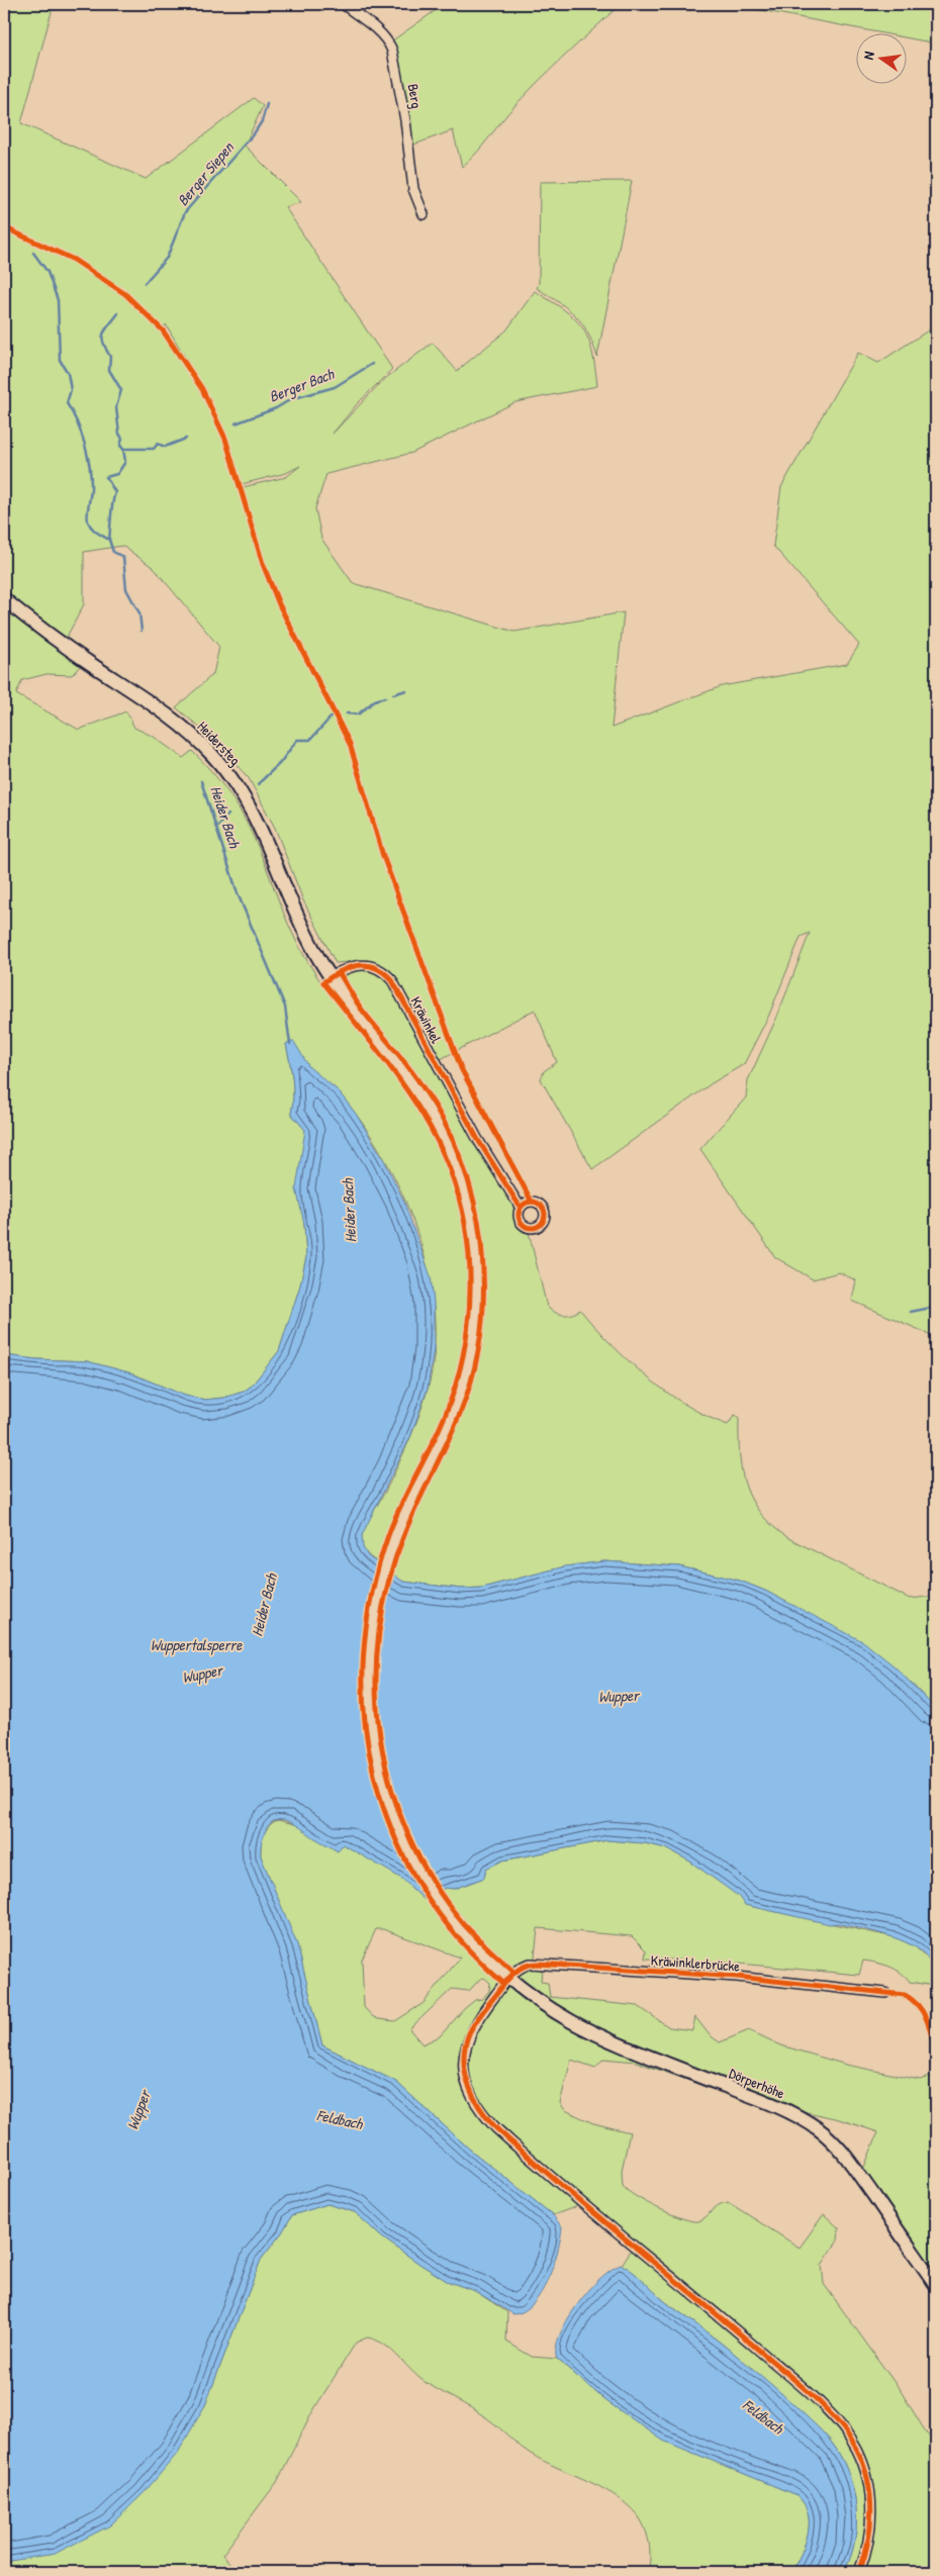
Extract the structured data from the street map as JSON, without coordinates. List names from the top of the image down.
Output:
{
  "streets": {
    "main road": ["Heidersteg", "Dörperhöhe"],
    "street": ["Berg", "Kräwinkel", "Kräwinklerbrücke"]
  },
  "crossings": [
    ["Heidersteg", "Kräwinkel"],
    ["Heidersteg", "Dörperhöhe"],
    ["Kräwinklerbrücke", "Dörperhöhe"]
  ],
  "water": [
    "Berger Siepen",
    "Berger Bach",
    "Heider Bach",
    "Wuppertalsperre",
    "Wupper",
    "Feldbach"
  ],
  "north": "left"
}
